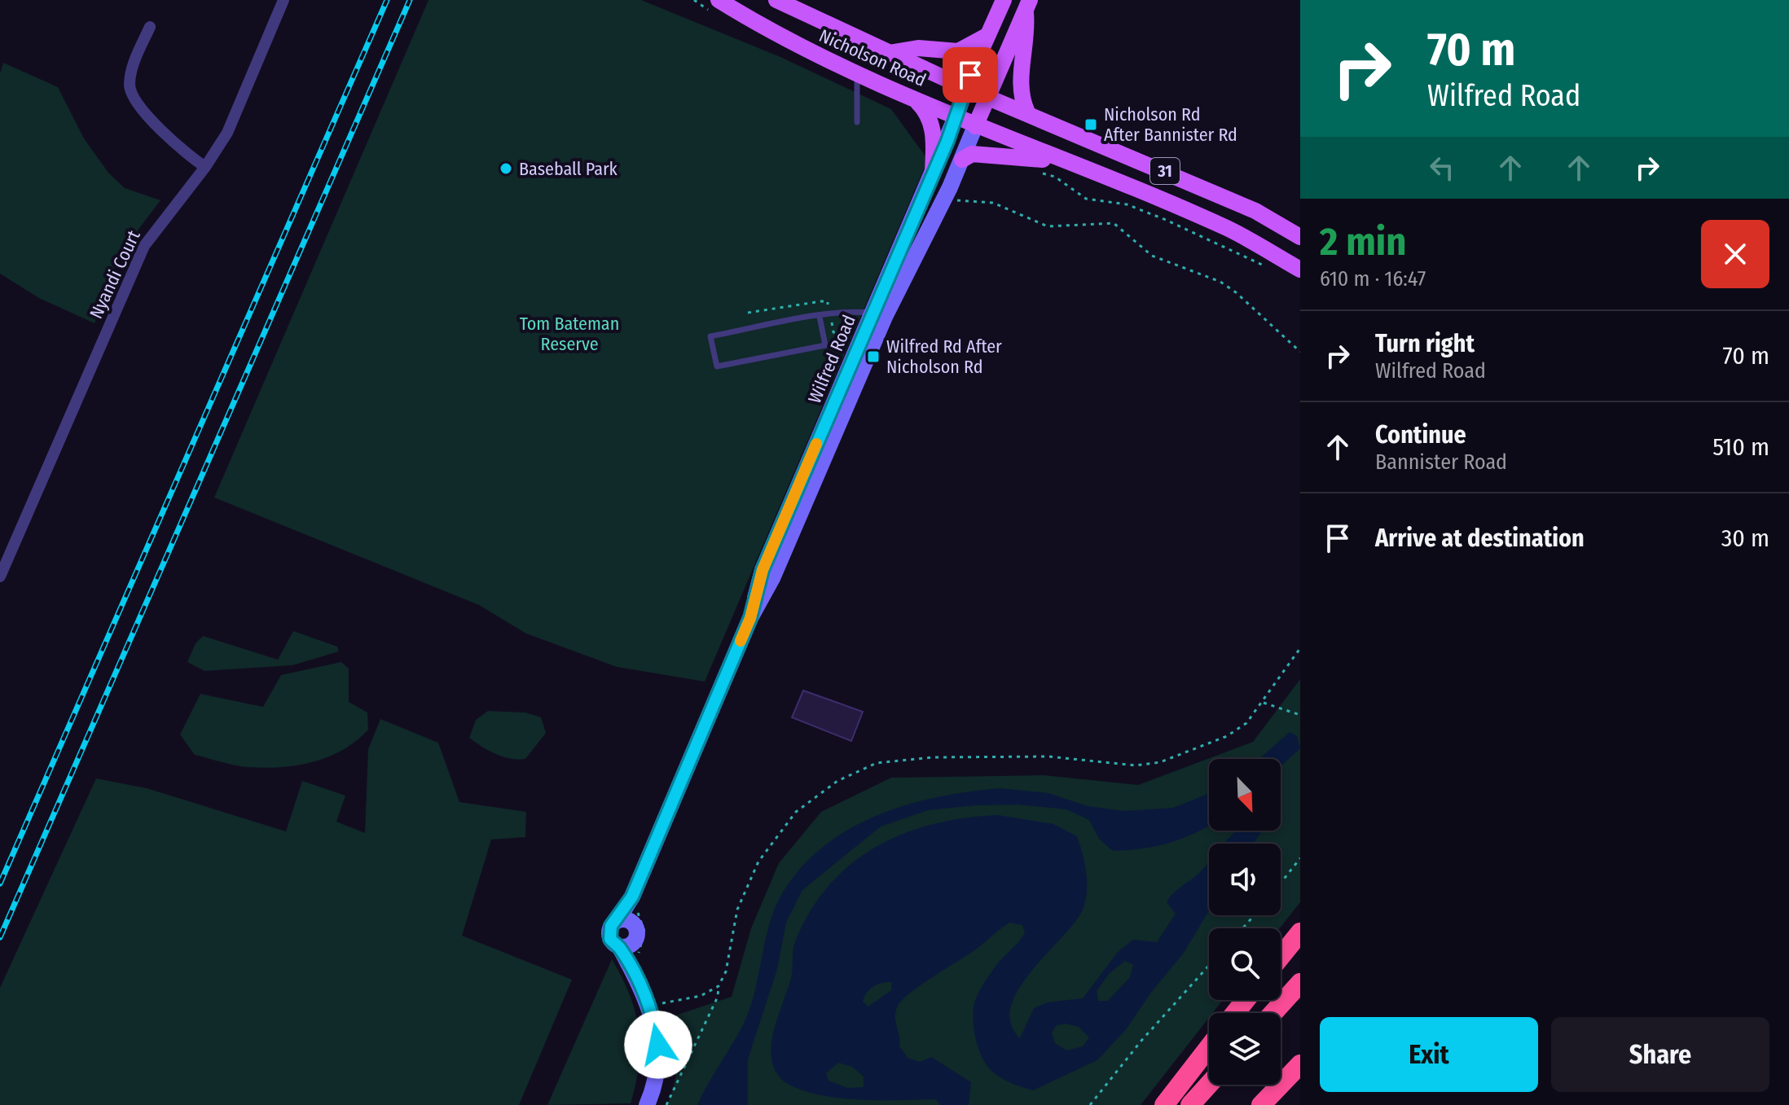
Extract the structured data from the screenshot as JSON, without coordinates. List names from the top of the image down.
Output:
{
  "streets": {
    "main road": ["Nicholson Road", "31", "Wilfred Road"],
    "street": ["Nyandi Court"]
  },
  "crossings": [
    ["Nicholson Road", "Wilfred Road"]
  ],
  "parks": ["Tom Bateman Reserve"],
  "places": {
    "transit": ["Nicholson Rd After Bannister Rd", "Wilfred Rd After Nicholson Rd"],
    "other": ["Baseball Park"]
  },
  "north": "bottom right",
  "page": {
    "turn": ["70 m", "Wilfred Road"],
    "heading": ["2 min", "610 m · 16:47"],
    "list": [
      {
        "name": "Turn right",
        "note": "Wilfred Road",
        "value": "70 m"
      },
      {
        "name": "Continue",
        "note": "Bannister Road",
        "value": "510 m"
      },
      {
        "name": "Arrive at destination",
        "value": "30 m"
      }
    ],
    "buttons": ["Exit", "Share"]
  }
}
